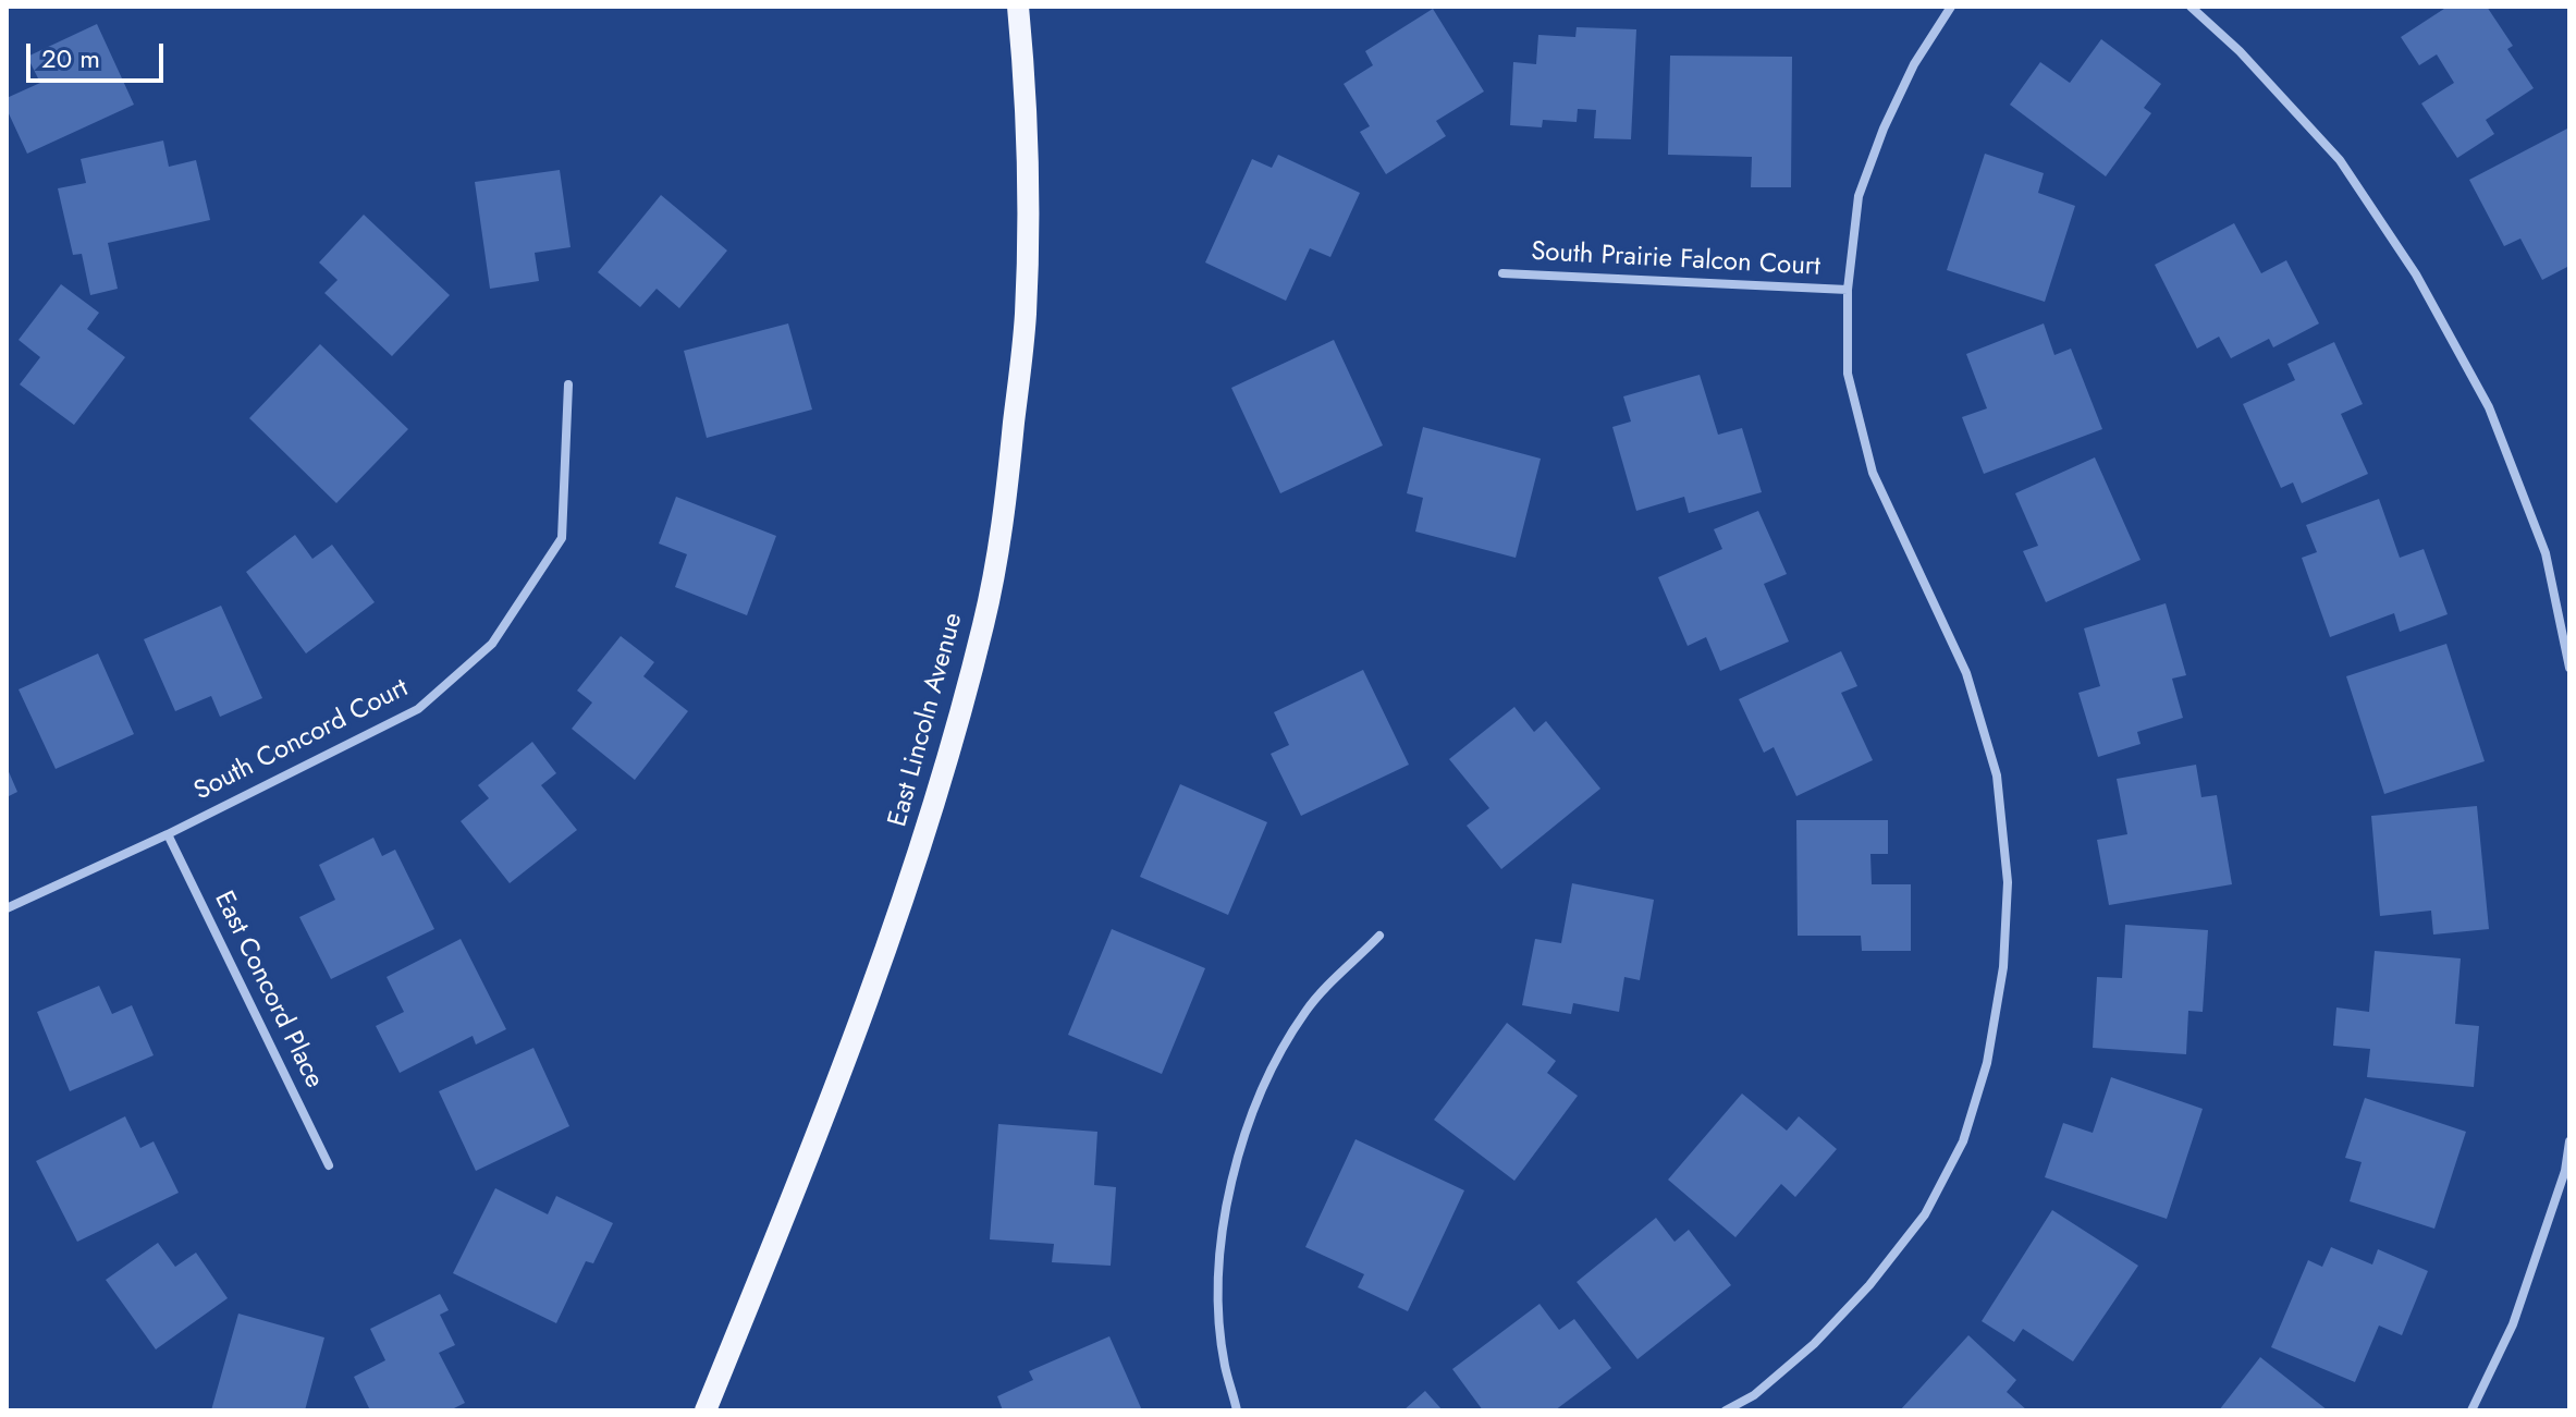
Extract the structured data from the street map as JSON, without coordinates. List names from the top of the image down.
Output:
{
  "streets": {
    "main road": ["East Lincoln Avenue"],
    "street": ["South Prairie Falcon Court", "South Concord Court", "East Concord Place"]
  },
  "crossings": [
    ["South Concord Court", "East Concord Place"]
  ],
  "scale_bar": "20 m"
}
